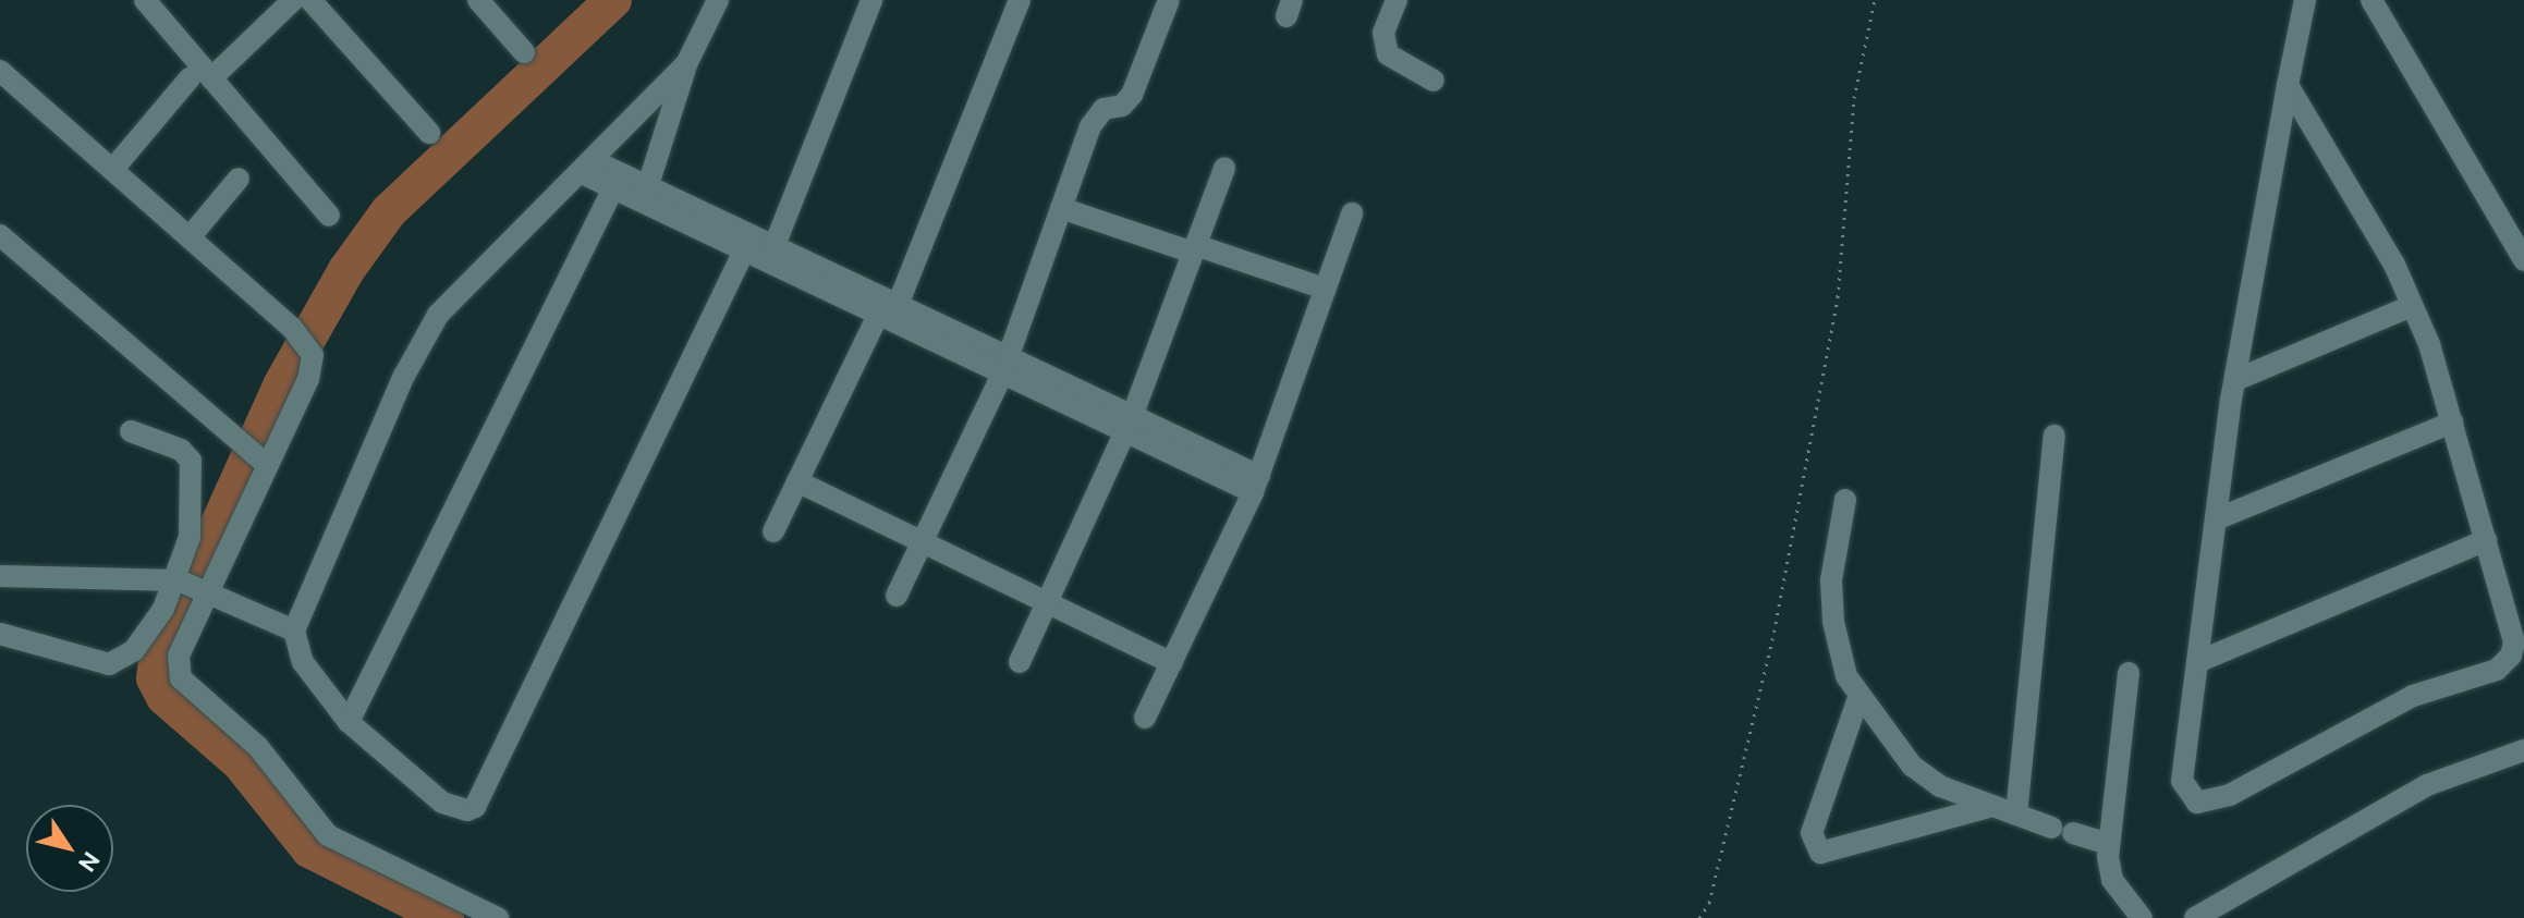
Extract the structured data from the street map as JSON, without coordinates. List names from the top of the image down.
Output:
{
  "north": "bottom right"
}
